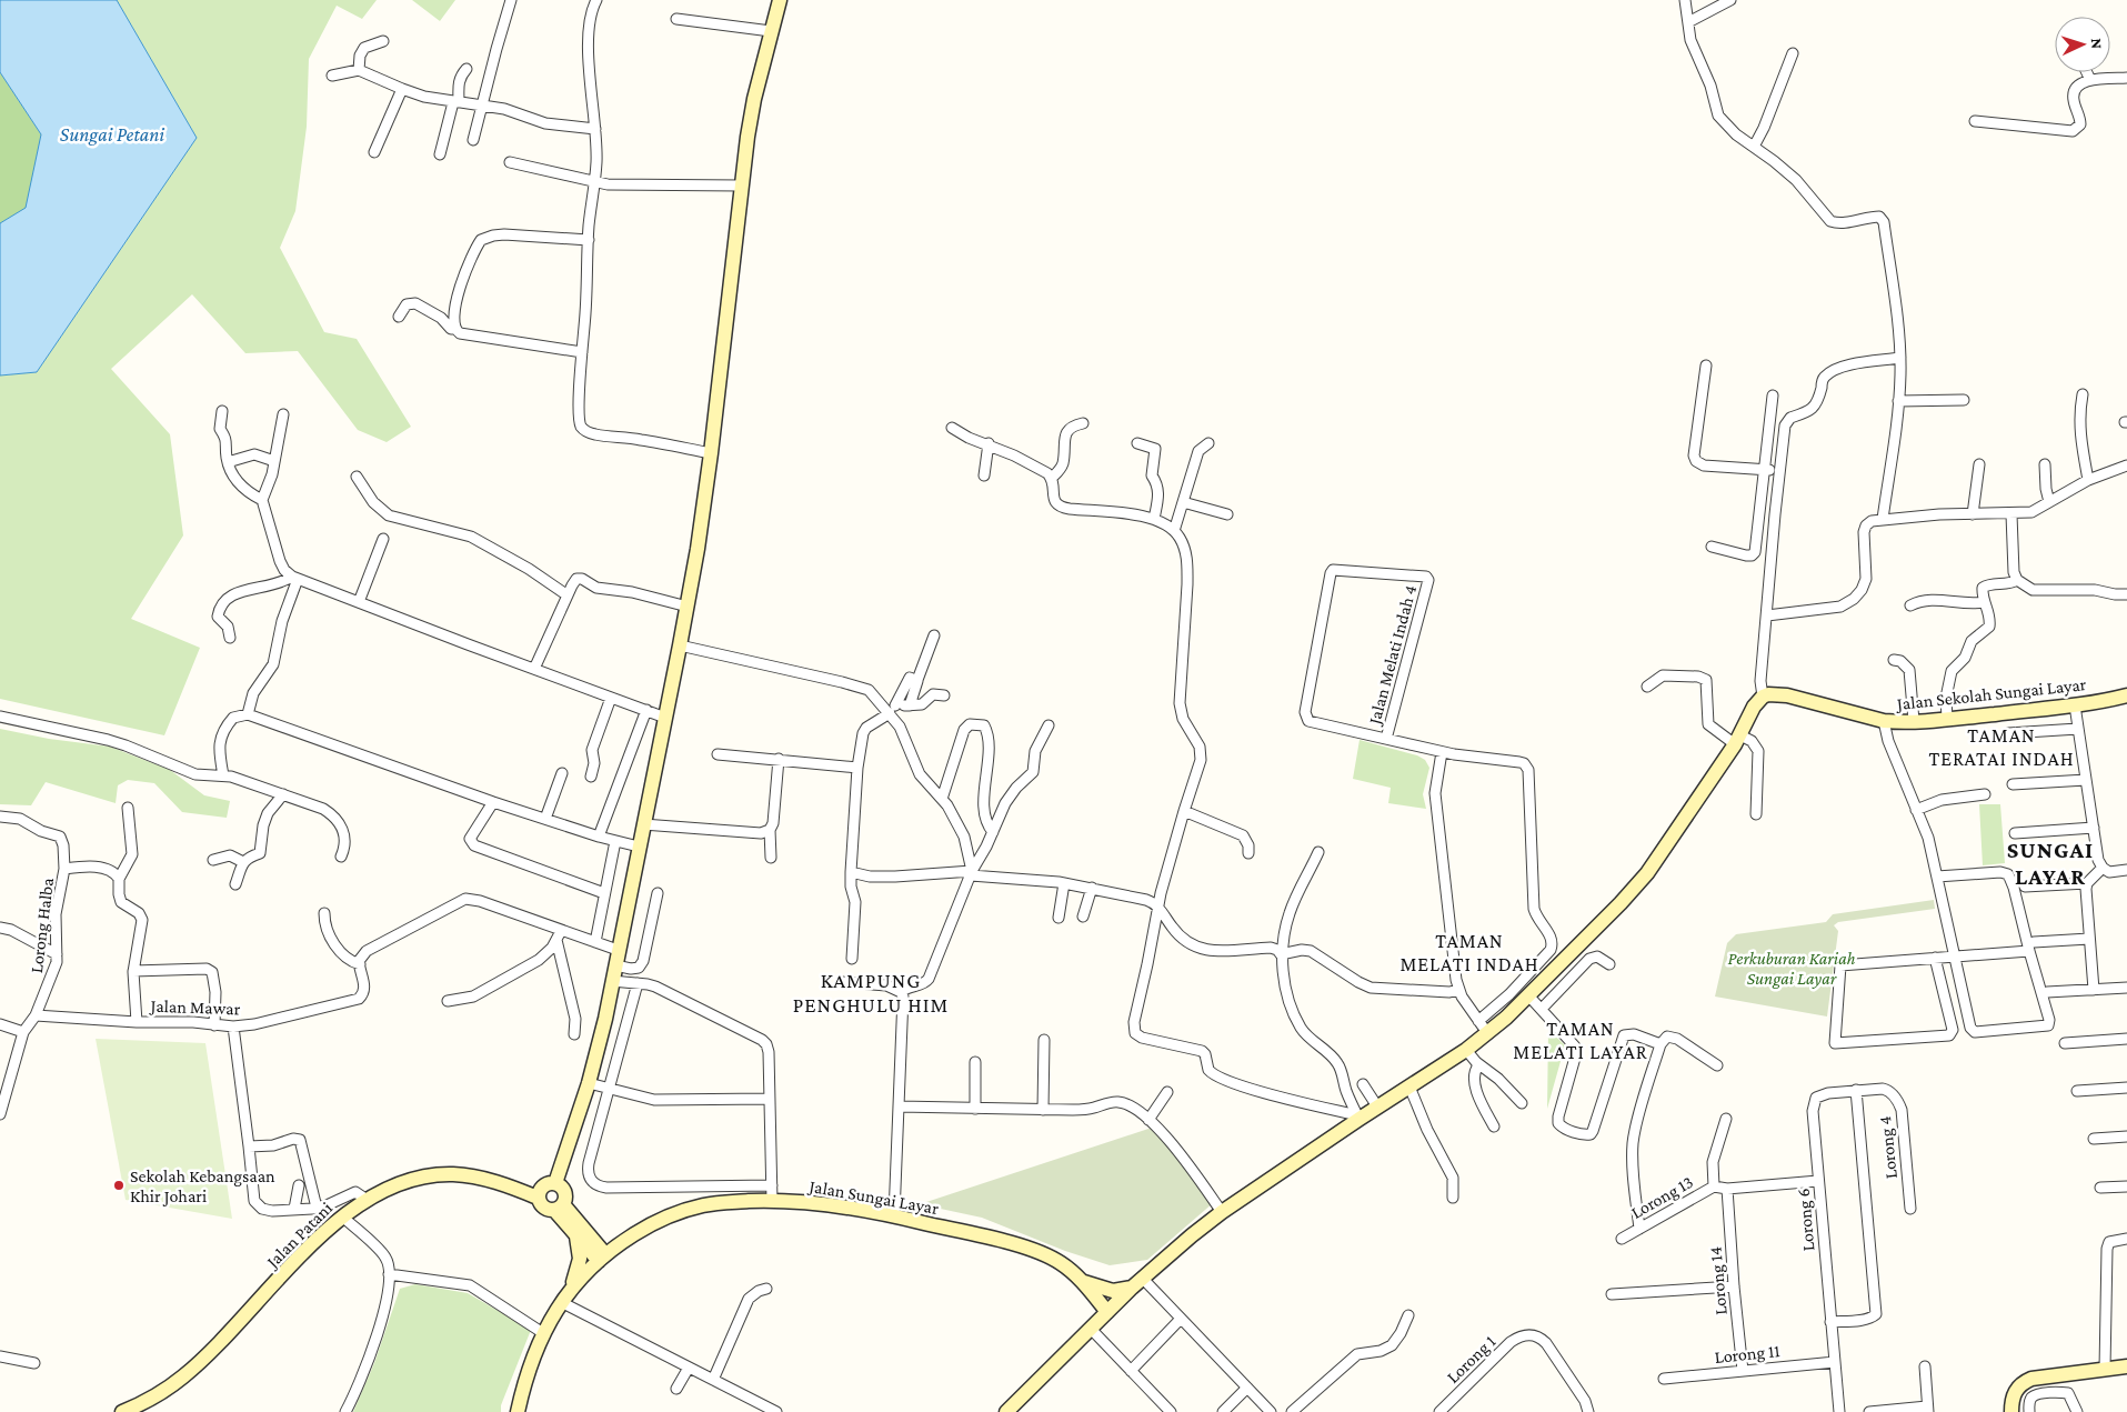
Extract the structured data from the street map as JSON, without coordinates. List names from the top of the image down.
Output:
{
  "streets": {
    "street": [
      "Jalan Melati Indah 4",
      "Jalan Sekolah Sungai Layar",
      "Lorong Halba",
      "Jalan Mawar",
      "Lorong 4",
      "Jalan Sungai Layar",
      "Lorong 13",
      "Lorong 6",
      "Jalan Patani",
      "Lorong 14",
      "Lorong 11",
      "Lorong 1"
    ]
  },
  "crossings": [
    ["Lorong Halba", "Jalan Mawar"],
    ["Lorong 4", "Lorong 6"],
    ["Lorong 13", "Lorong 6"],
    ["Lorong 13", "Lorong 14"],
    ["Lorong 6", "Lorong 11"],
    ["Lorong 14", "Lorong 11"]
  ],
  "districts": [
    "TAMAN TERATAI INDAH",
    "SUNGAI LAYAR",
    "TAMAN MELATI INDAH",
    "KAMPUNG PENGHULU HIM",
    "TAMAN MELATI LAYAR"
  ],
  "water": ["Sungai Petani"],
  "parks": ["Perkuburan Kariah Sungai Layar"],
  "places": ["Sekolah Kebangsaan Khir Johari"],
  "north": "right"
}
